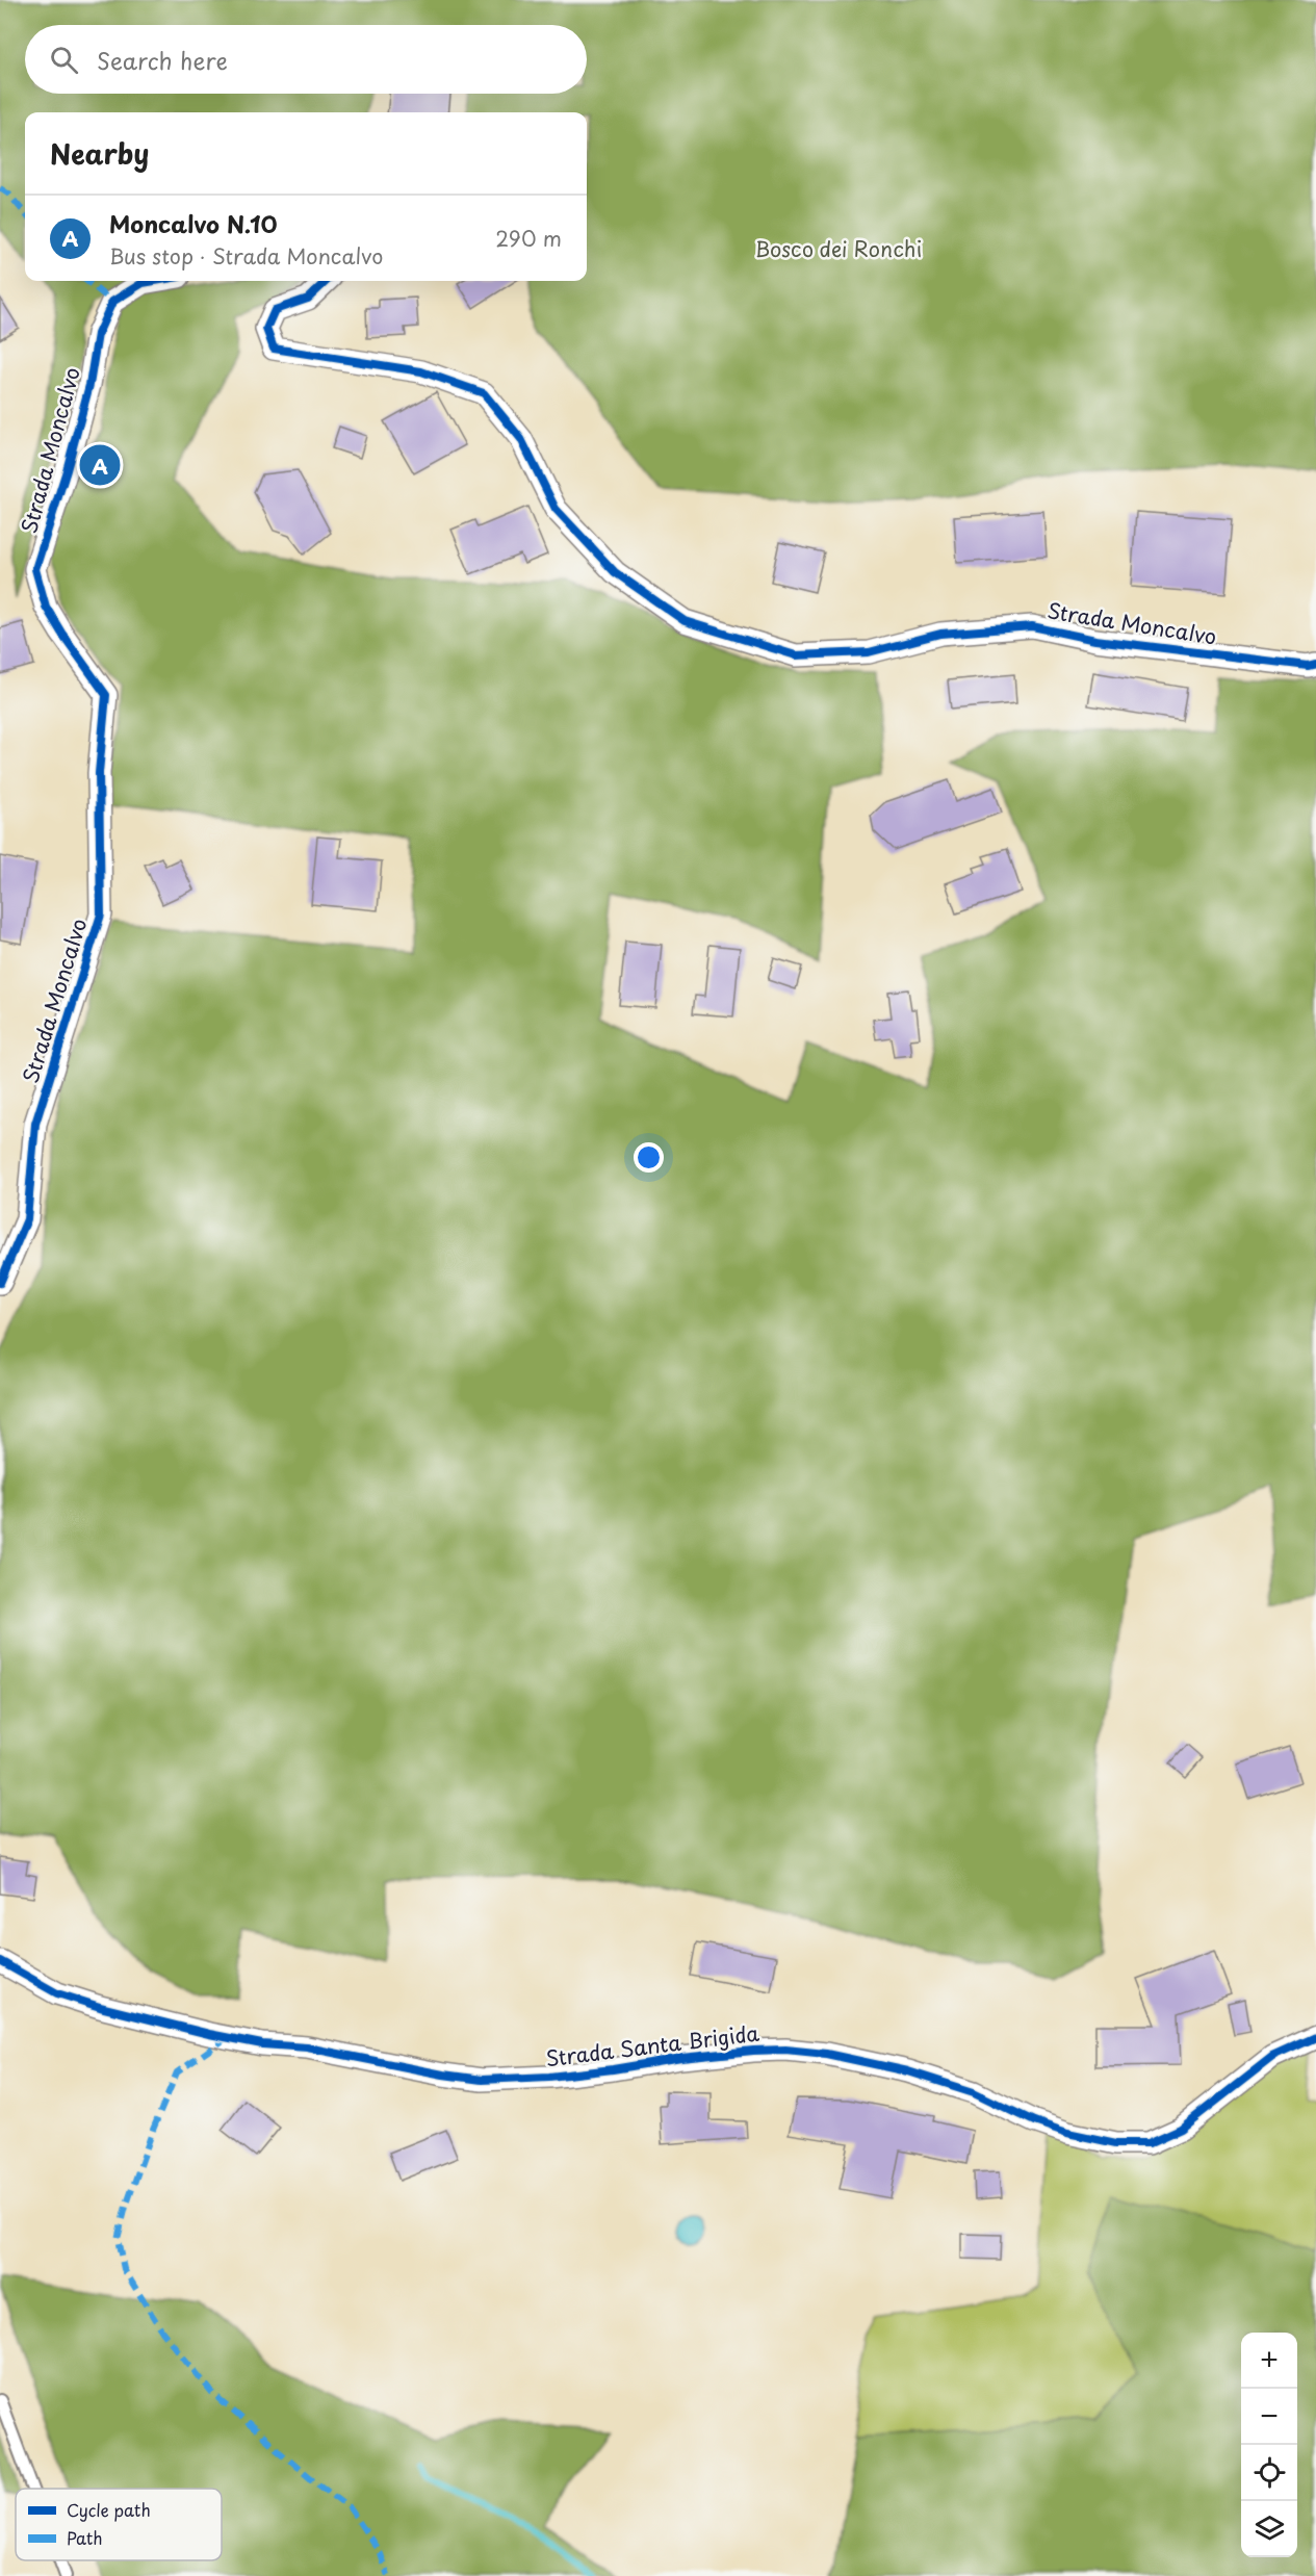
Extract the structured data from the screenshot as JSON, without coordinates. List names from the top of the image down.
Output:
{
  "streets": {
    "street": ["Strada Moncalvo", "Strada Santa Brigida"]
  },
  "parks": ["Bosco dei Ronchi"],
  "legend": ["Cycle path", "Path"],
  "page": {
    "search": "Search here",
    "heading": "Nearby",
    "list": [
      {
        "mark": "A",
        "name": "Moncalvo N.10",
        "note": "Bus stop · Strada Moncalvo",
        "value": "290 m"
      }
    ],
    "pins": "A",
    "map_buttons": ["+", "−"]
  }
}
